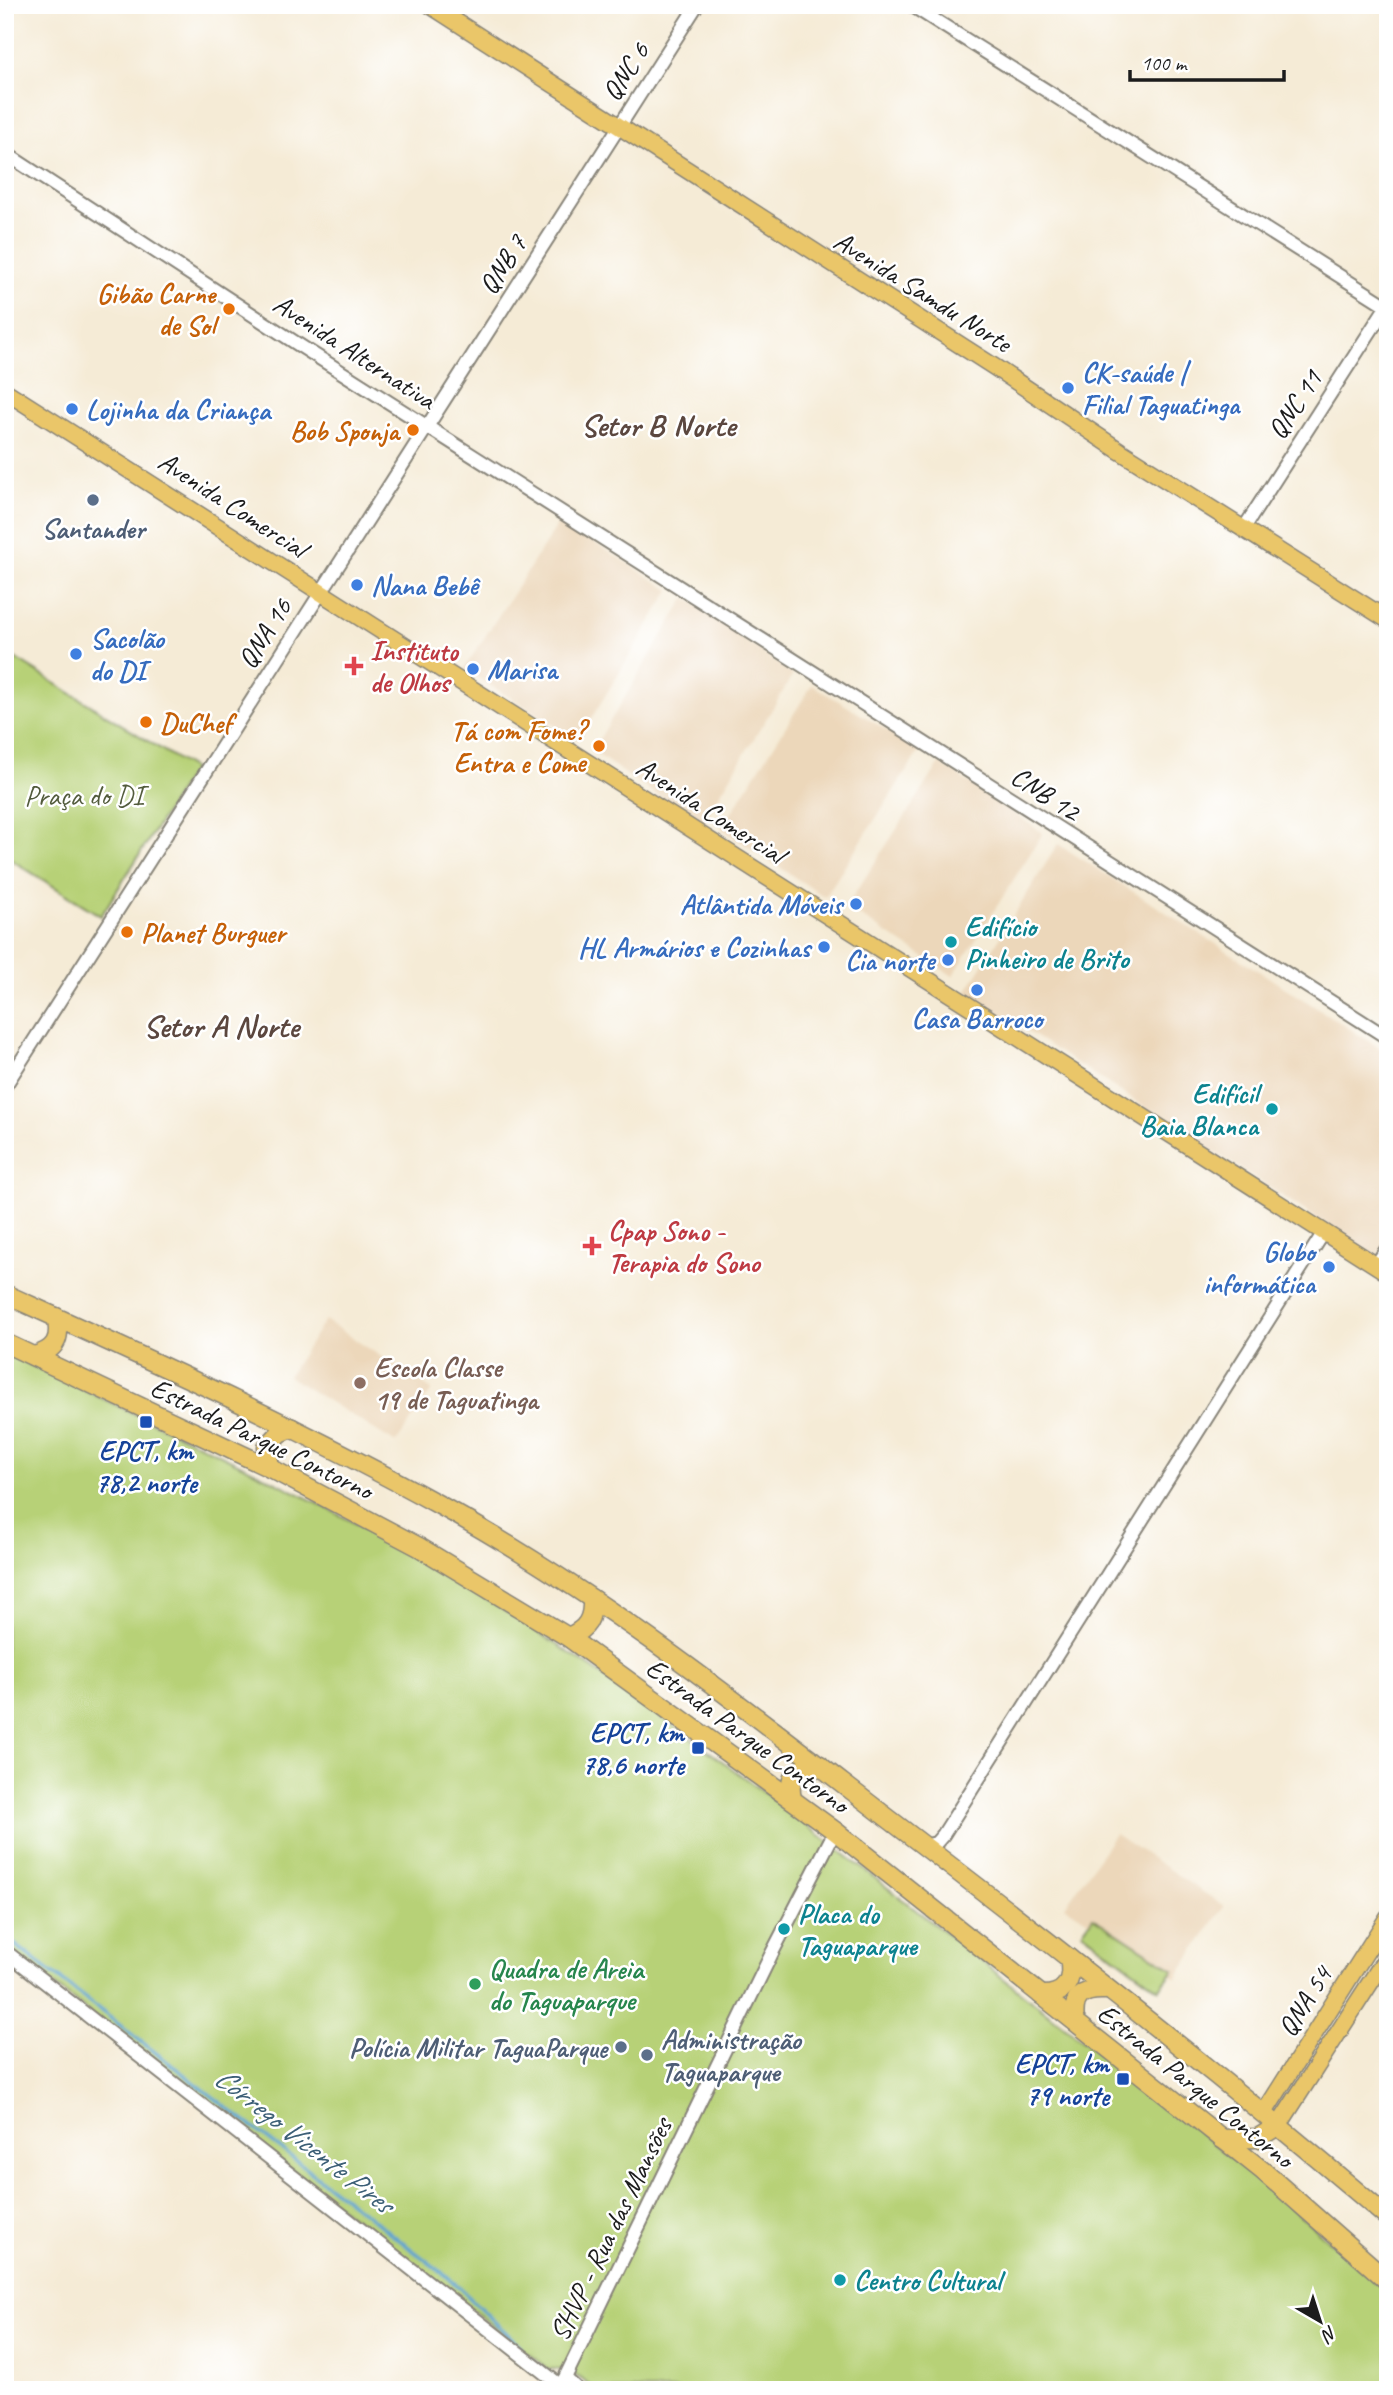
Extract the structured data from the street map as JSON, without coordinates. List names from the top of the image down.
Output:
{
  "streets": {
    "highway": ["Estrada Parque Contorno"],
    "main road": ["Avenida Samdu Norte", "Avenida Comercial", "QNA 54"],
    "street": [
      "QNC 6",
      "QNB 7",
      "Avenida Alternativa",
      "QNC 11",
      "QNA 16",
      "CNB 12",
      "SHVP - Rua das Mansões"
    ]
  },
  "crossings": [
    ["QNC 6", "QNB 7"],
    ["QNC 6", "Avenida Samdu Norte"],
    ["QNB 7", "Avenida Samdu Norte"],
    ["QNB 7", "Avenida Alternativa"],
    ["QNB 7", "Avenida Comercial"],
    ["QNB 7", "QNA 16"],
    ["Avenida Samdu Norte", "QNC 11"],
    ["Avenida Alternativa", "CNB 12"],
    ["Avenida Comercial", "QNA 16"],
    ["Estrada Parque Contorno", "QNA 54"],
    ["Estrada Parque Contorno", "SHVP - Rua das Mansões"]
  ],
  "districts": ["Setor B Norte", "Setor A Norte"],
  "water": ["Córrego Vicente Pires"],
  "parks": ["Praça do DI"],
  "places": {
    "other": [
      "Gibão Carne de Sol",
      "CK-saúde | Filial Taguatinga",
      "Lojinha da Criança",
      "Bob Sponja",
      "Santander",
      "Nana Bebê",
      "Sacolão do DI",
      "Marisa",
      "DuChef",
      "Tá com Fome? Entra e Come",
      "Atlântida Móveis",
      "Planet Burguer",
      "Edifício Pinheiro de Brito",
      "HL Armários e Cozinhas",
      "Cia norte",
      "Casa Barroco",
      "Edifícil Baia Blanca",
      "Globo informática",
      "Escola Classe 19 de Taguatinga",
      "Placa do Taguaparque",
      "Quadra de Areia do Taguaparque",
      "Polícia Militar TaguaParque",
      "Administração Taguaparque",
      "Centro Cultural"
    ],
    "health": ["Instituto de Olhos", "Cpap Sono - Terapia do Sono"],
    "transit": ["EPCT, km 78,2 norte", "EPCT, km 78,6 norte", "EPCT, km 79 norte"]
  },
  "scale_bar": "100 m",
  "north": "bottom right"
}
